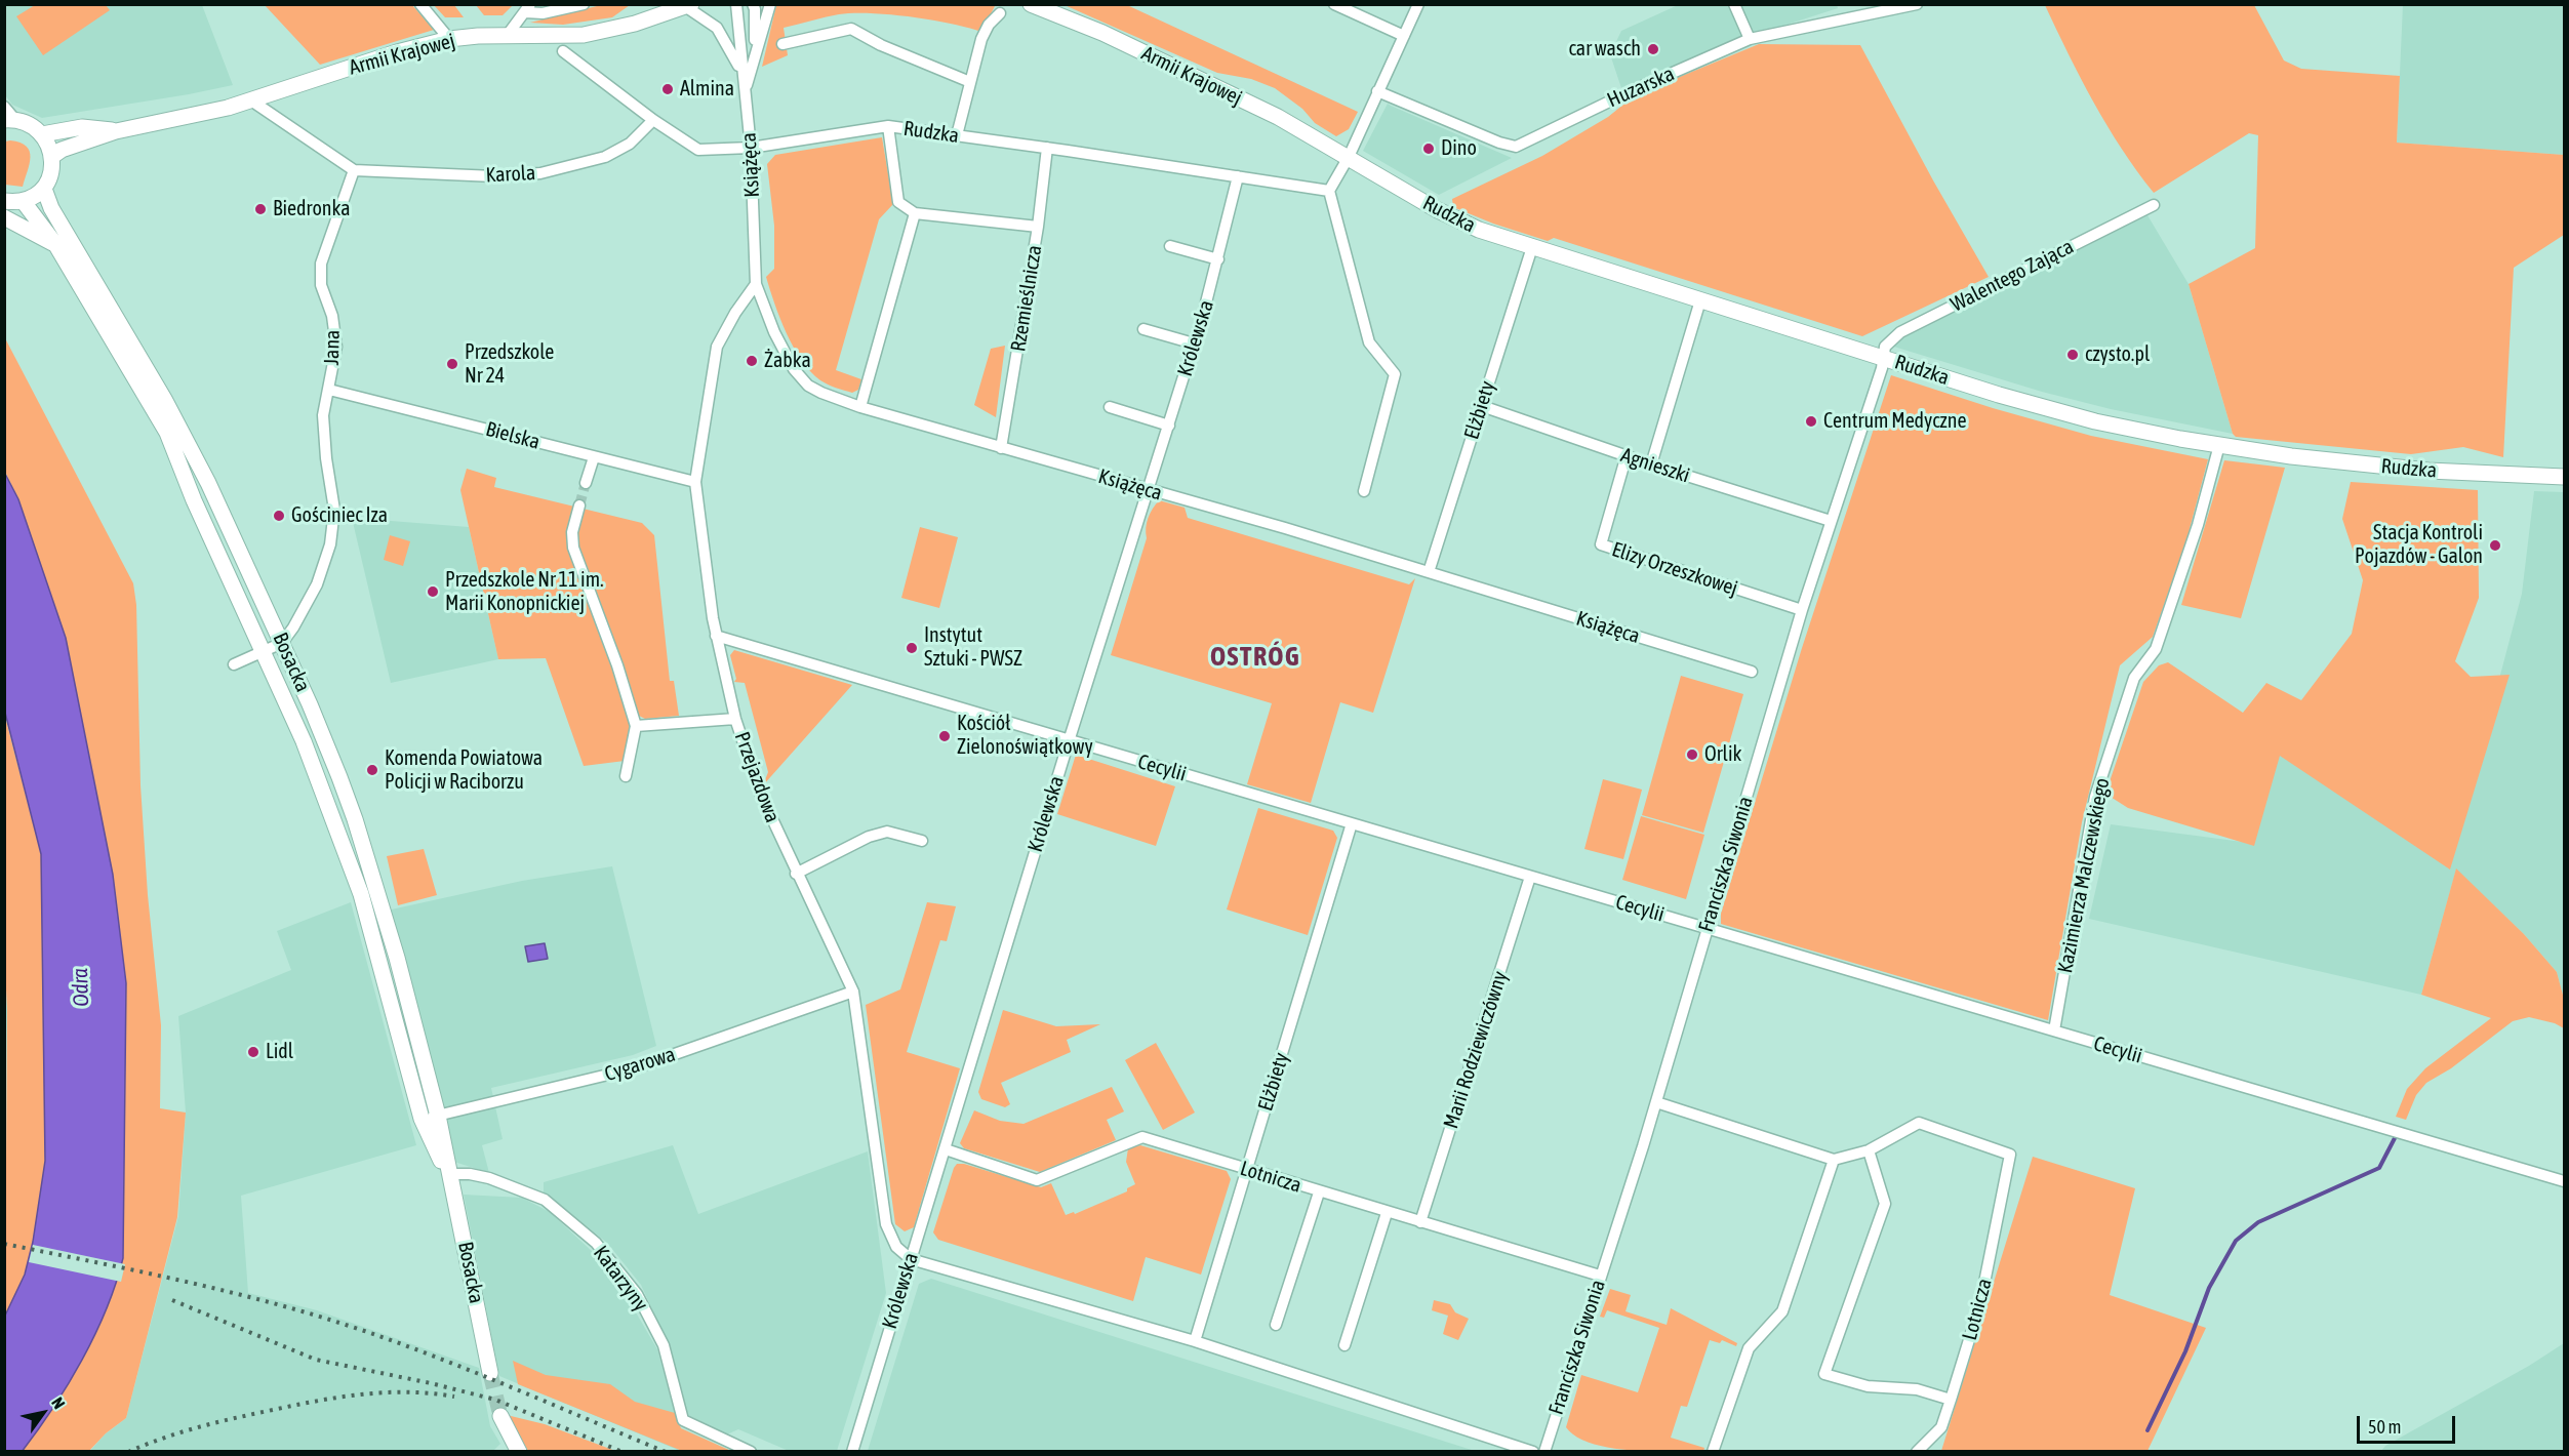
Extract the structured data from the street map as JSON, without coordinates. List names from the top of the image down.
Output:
{
  "streets": {
    "street": [
      "Armii Krajowej",
      "Huzarska",
      "Rudzka",
      "Książęca",
      "Karola",
      "Walentego Zająca",
      "Rzemieślnicza",
      "Królewska",
      "Jana",
      "Elżbiety",
      "Bielska",
      "Agnieszki",
      "Elizy Orzeszkowej",
      "Bosacka",
      "Cecylii",
      "Przejazdowa",
      "Franciszka Siwonia",
      "Kazimierza Malczewskiego",
      "Marii Rodziewiczówny",
      "Cygarowa",
      "Lotnicza",
      "Katarzyny"
    ]
  },
  "crossings": [
    ["Armii Krajowej", "Rudzka"],
    ["Armii Krajowej", "Książęca"],
    ["Rudzka", "Książęca"],
    ["Rudzka", "Karola"],
    ["Rudzka", "Walentego Zająca"],
    ["Rudzka", "Rzemieślnicza"],
    ["Rudzka", "Królewska"],
    ["Rudzka", "Elżbiety"],
    ["Rudzka", "Franciszka Siwonia"],
    ["Rudzka", "Kazimierza Malczewskiego"],
    ["Książęca", "Rzemieślnicza"],
    ["Książęca", "Królewska"],
    ["Książęca", "Elżbiety"],
    ["Książęca", "Przejazdowa"],
    ["Karola", "Jana"],
    ["Walentego Zająca", "Franciszka Siwonia"],
    ["Królewska", "Cecylii"],
    ["Królewska", "Przejazdowa"],
    ["Królewska", "Lotnicza"],
    ["Jana", "Bielska"],
    ["Jana", "Bosacka"],
    ["Elżbiety", "Agnieszki"],
    ["Elżbiety", "Cecylii"],
    ["Elżbiety", "Lotnicza"],
    ["Bielska", "Przejazdowa"],
    ["Agnieszki", "Elizy Orzeszkowej"],
    ["Agnieszki", "Franciszka Siwonia"],
    ["Elizy Orzeszkowej", "Franciszka Siwonia"],
    ["Bosacka", "Cygarowa"],
    ["Bosacka", "Katarzyny"],
    ["Cecylii", "Przejazdowa"],
    ["Cecylii", "Franciszka Siwonia"],
    ["Cecylii", "Kazimierza Malczewskiego"],
    ["Cecylii", "Marii Rodziewiczówny"],
    ["Przejazdowa", "Cygarowa"],
    ["Franciszka Siwonia", "Lotnicza"],
    ["Marii Rodziewiczówny", "Lotnicza"]
  ],
  "districts": ["OSTRÓG"],
  "water": ["Odra"],
  "places": [
    "car wasch",
    "Almina",
    "Dino",
    "Biedronka",
    "czysto.pl",
    "Żabka",
    "Przedszkole Nr 24",
    "Centrum Medyczne",
    "Gościniec Iza",
    "Stacja Kontroli Pojazdów - Galon",
    "Przedszkole Nr 11 im. Marii Konopnickiej",
    "Instytut Sztuki - PWSZ",
    "Kościół Zielonoświątkowy",
    "Orlik",
    "Komenda Powiatowa Policji w Raciborzu",
    "Lidl"
  ],
  "scale_bar": "50 m",
  "north": "top right"
}
